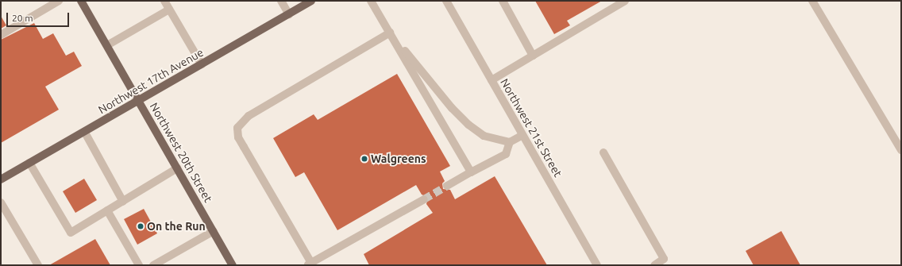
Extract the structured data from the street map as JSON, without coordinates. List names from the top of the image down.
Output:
{
  "streets": {
    "main road": ["Northwest 17th Avenue", "Northwest 20th Street"],
    "street": ["Northwest 21st Street"]
  },
  "crossings": [
    ["Northwest 17th Avenue", "Northwest 20th Street"]
  ],
  "places": ["Walgreens", "On the Run"],
  "scale_bar": "20 m"
}
